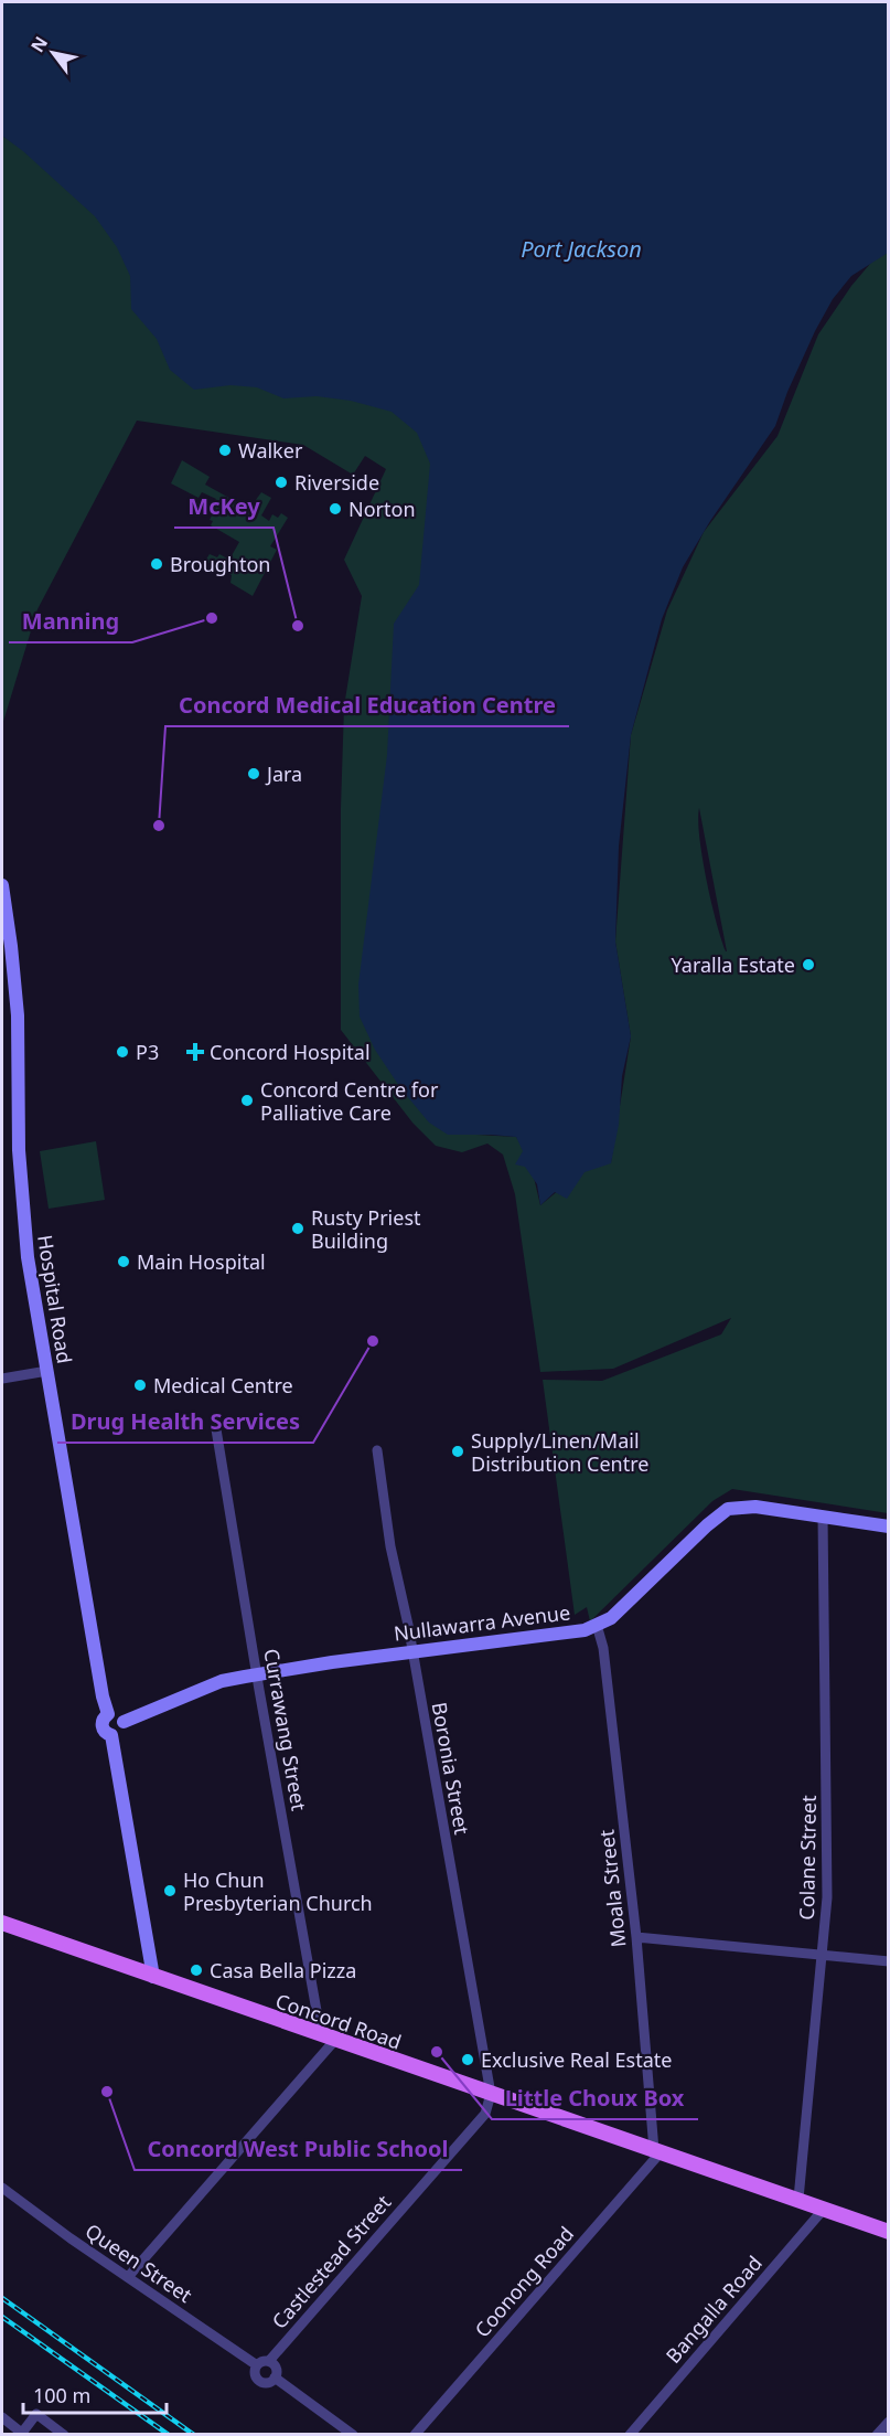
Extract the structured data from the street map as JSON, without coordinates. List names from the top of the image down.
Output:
{
  "streets": {
    "main road": ["Hospital Road", "Nullawarra Avenue", "Concord Road"],
    "street": [
      "Currawang Street",
      "Boronia Street",
      "Colane Street",
      "Moala Street",
      "Castlestead Street",
      "Queen Street",
      "Coonong Road",
      "Bangalla Road"
    ]
  },
  "crossings": [
    ["Hospital Road", "Nullawarra Avenue"],
    ["Nullawarra Avenue", "Currawang Street"],
    ["Nullawarra Avenue", "Boronia Street"],
    ["Nullawarra Avenue", "Colane Street"],
    ["Nullawarra Avenue", "Moala Street"],
    ["Currawang Street", "Concord Road"],
    ["Boronia Street", "Concord Road"],
    ["Boronia Street", "Castlestead Street"],
    ["Colane Street", "Concord Road"],
    ["Moala Street", "Concord Road"],
    ["Moala Street", "Coonong Road"],
    ["Concord Road", "Castlestead Street"],
    ["Concord Road", "Coonong Road"],
    ["Concord Road", "Bangalla Road"],
    ["Castlestead Street", "Queen Street"]
  ],
  "water": ["Port Jackson"],
  "places": {
    "other": [
      "Walker",
      "Riverside",
      "Norton",
      "Broughton",
      "Manning",
      "McKey",
      "Jara",
      "Concord Medical Education Centre",
      "Yaralla Estate",
      "P3",
      "Concord Centre for Palliative Care",
      "Rusty Priest Building",
      "Main Hospital",
      "Drug Health Services",
      "Medical Centre",
      "Supply/Linen/Mail Distribution Centre",
      "Ho Chun Presbyterian Church",
      "Casa Bella Pizza",
      "Little Choux Box",
      "Exclusive Real Estate",
      "Concord West Public School"
    ],
    "health": ["Concord Hospital"]
  },
  "scale_bar": "100 m",
  "north": "top left"
}
